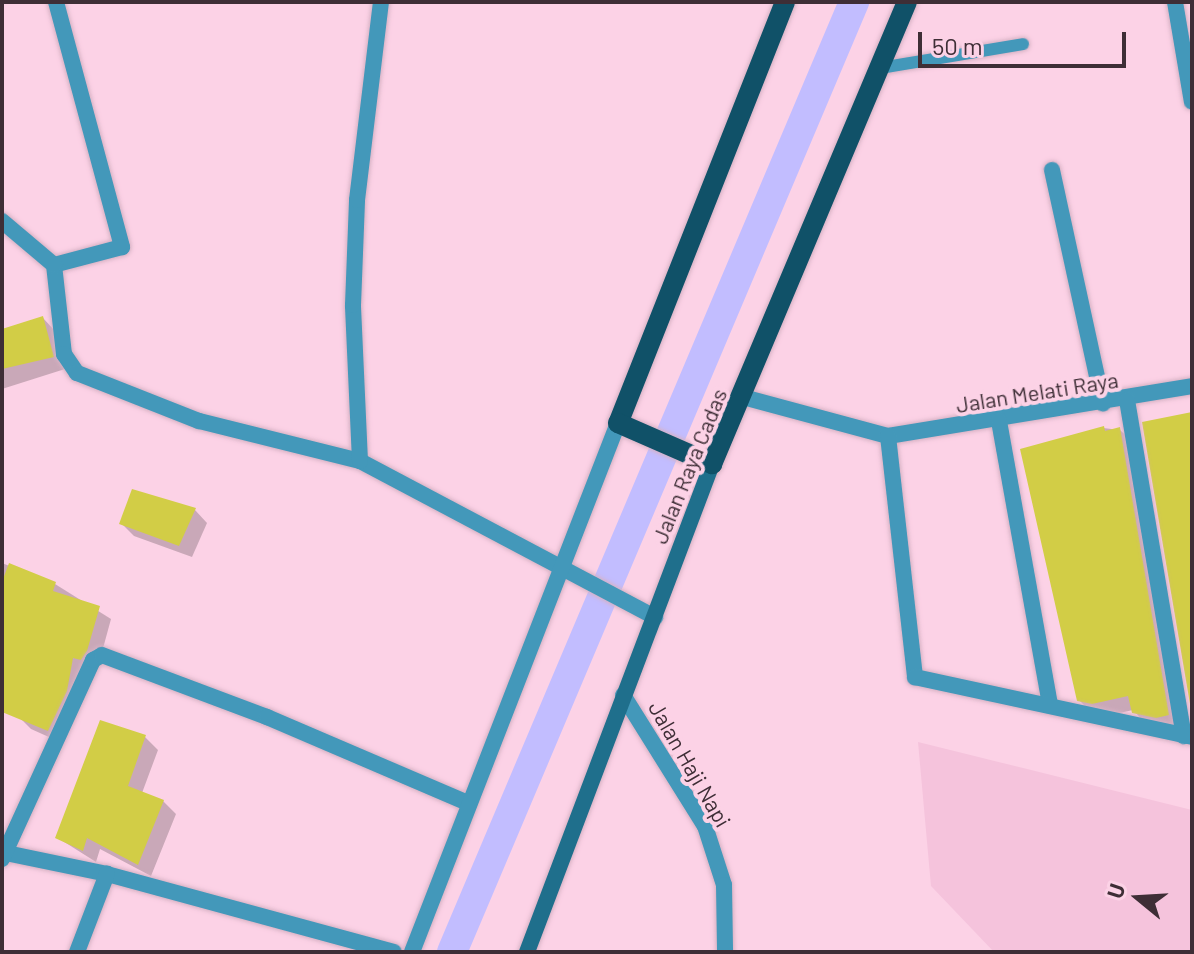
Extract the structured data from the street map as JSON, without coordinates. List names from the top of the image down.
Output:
{
  "streets": {
    "main road": ["Jalan Raya Cadas"],
    "street": ["Jalan Melati Raya", "Jalan Haji Napi"]
  },
  "crossings": [
    ["Jalan Raya Cadas", "Jalan Haji Napi"]
  ],
  "scale_bar": "50 m",
  "north": "left"
}
